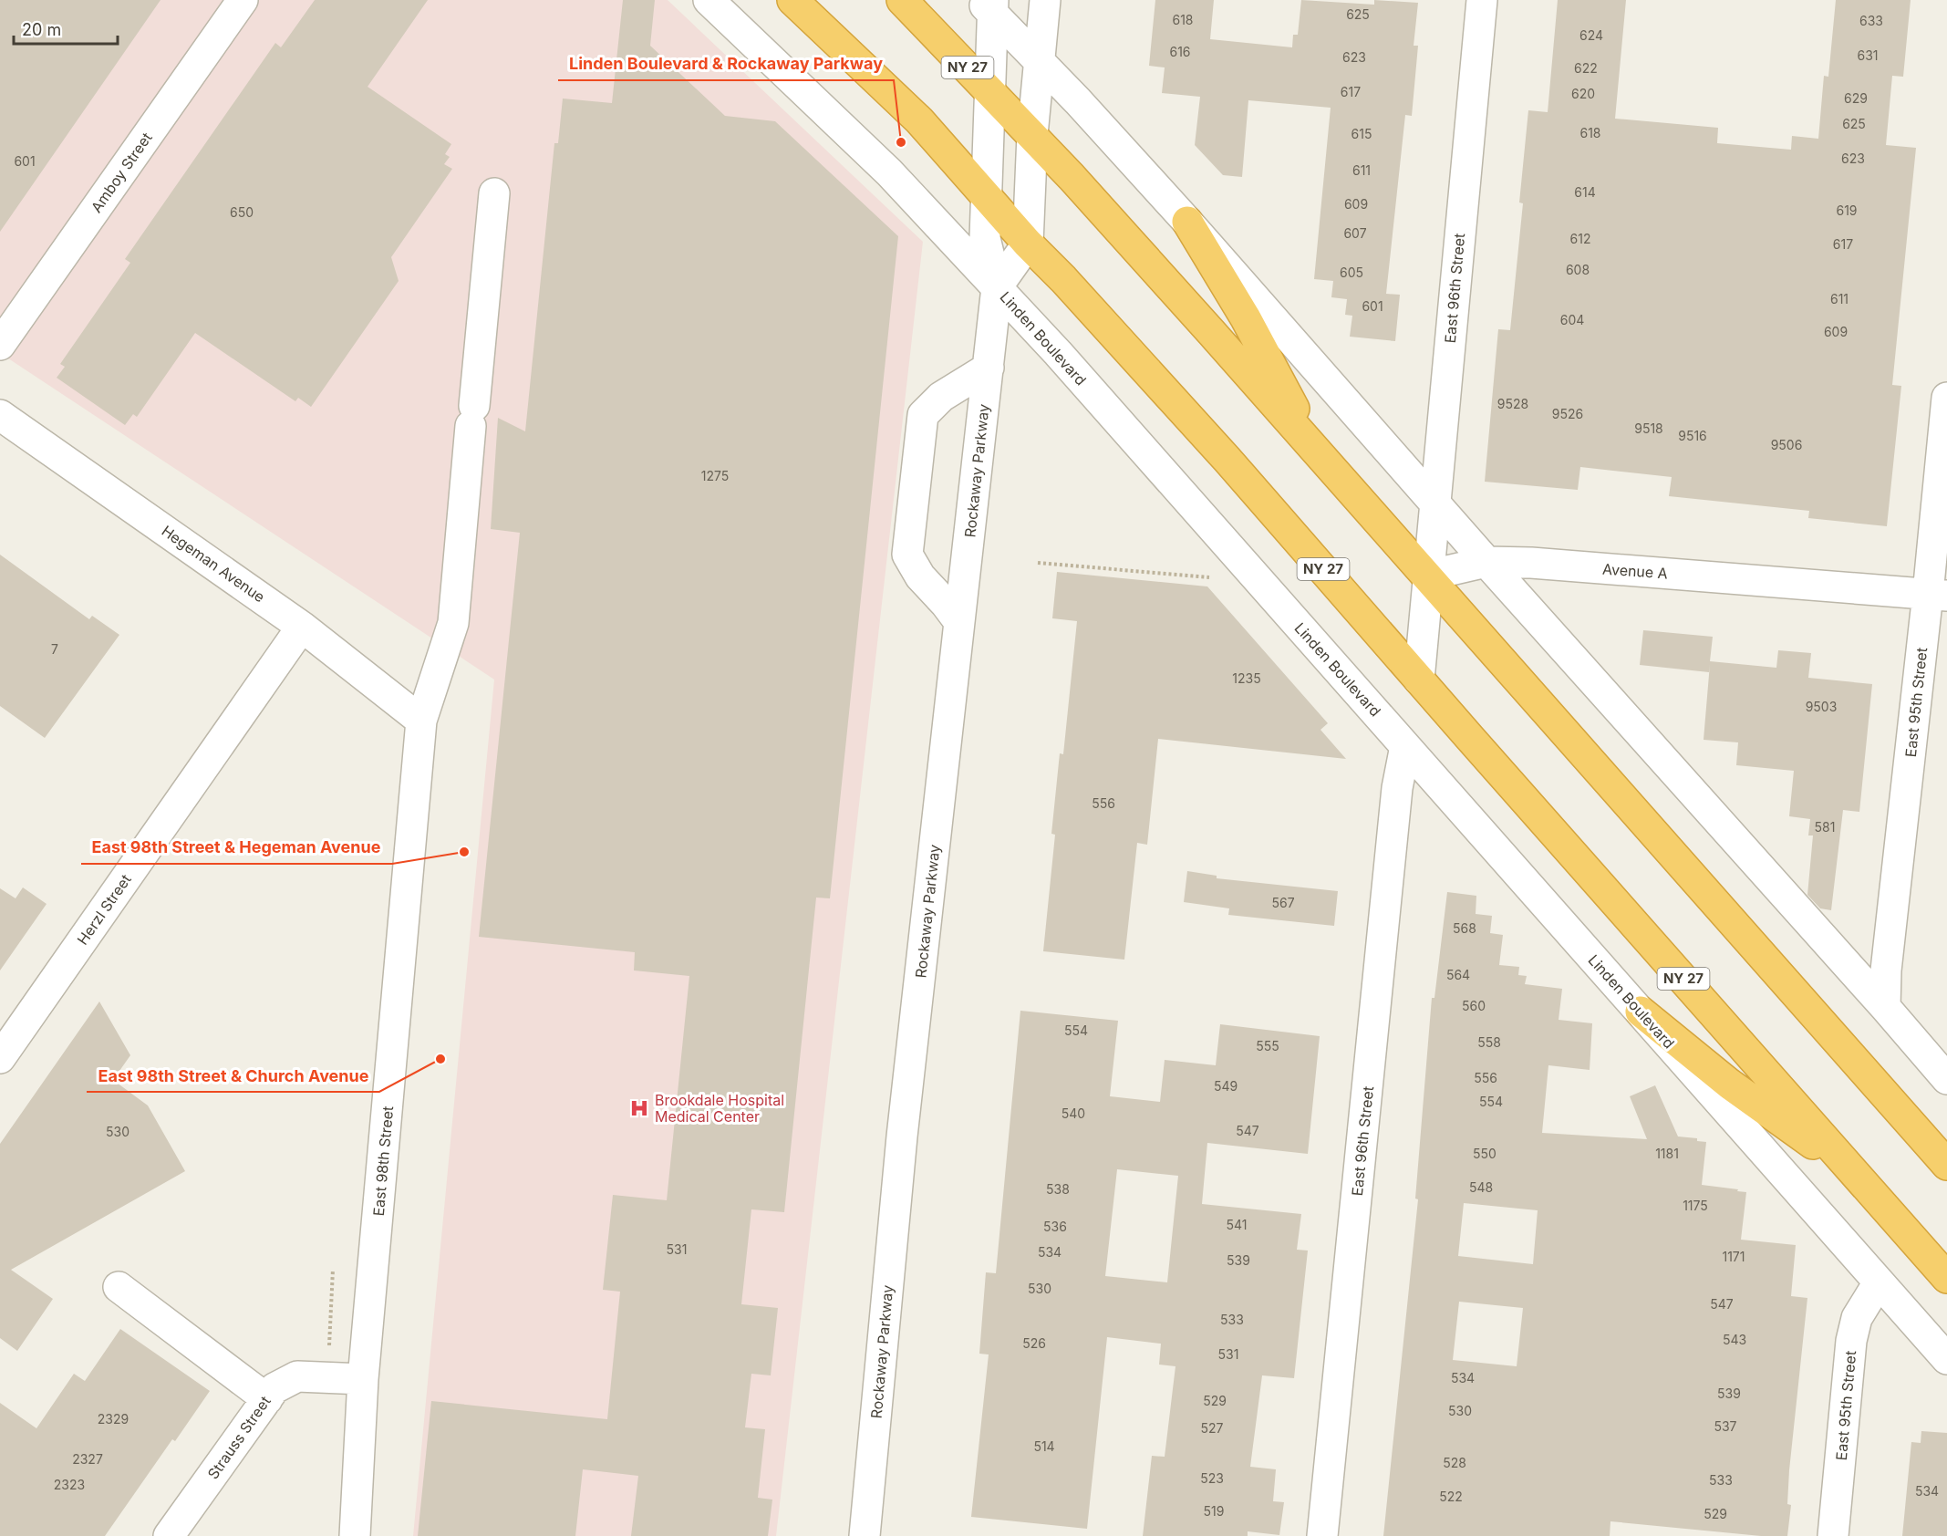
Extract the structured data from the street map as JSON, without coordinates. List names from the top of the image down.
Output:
{
  "streets": {
    "highway": ["NY 27"],
    "street": [
      "Amboy Street",
      "East 96th Street",
      "Linden Boulevard",
      "Rockaway Parkway",
      "Hegeman Avenue",
      "Avenue A",
      "East 95th Street",
      "Herzl Street",
      "East 98th Street",
      "Strauss Street"
    ]
  },
  "crossings": [
    ["NY 27", "East 96th Street"],
    ["NY 27", "Rockaway Parkway"],
    ["NY 27", "Avenue A"],
    ["East 96th Street", "Linden Boulevard"],
    ["East 96th Street", "Avenue A"],
    ["Linden Boulevard", "Rockaway Parkway"],
    ["Linden Boulevard", "East 95th Street"],
    ["Hegeman Avenue", "Herzl Street"],
    ["Hegeman Avenue", "East 98th Street"],
    ["Avenue A", "East 95th Street"],
    ["East 98th Street", "Strauss Street"]
  ],
  "places": {
    "other": ["Linden Boulevard & Rockaway Parkway", "East 98th Street & Hegeman Avenue", "East 98th Street & Church Avenue"],
    "hospital": ["Brookdale Hospital Medical Center"]
  },
  "house_numbers": [
    "625",
    "618",
    "633",
    "624",
    "616",
    "631",
    "623",
    "622",
    "617",
    "620",
    "629",
    "625",
    "618",
    "615",
    "623",
    "601",
    "611",
    "614",
    "609",
    "619",
    "650",
    "607",
    "612",
    "617",
    "608",
    "605",
    "611",
    "601",
    "604",
    "609",
    "9528",
    "9526",
    "9518",
    "9516",
    "9506",
    "1275",
    "7",
    "1235",
    "9503",
    "556",
    "581",
    "567",
    "568",
    "564",
    "560",
    "554",
    "558",
    "555",
    "556",
    "549",
    "554",
    "540",
    "547",
    "530",
    "550",
    "1181",
    "548",
    "538",
    "1175",
    "541",
    "536",
    "531",
    "534",
    "1171",
    "539",
    "530",
    "547",
    "533",
    "543",
    "526",
    "531",
    "534",
    "539",
    "529",
    "530",
    "2329",
    "537",
    "527",
    "514",
    "2327",
    "528",
    "523",
    "533",
    "2323",
    "534",
    "522",
    "519",
    "529"
  ],
  "scale_bar": "20 m"
}
